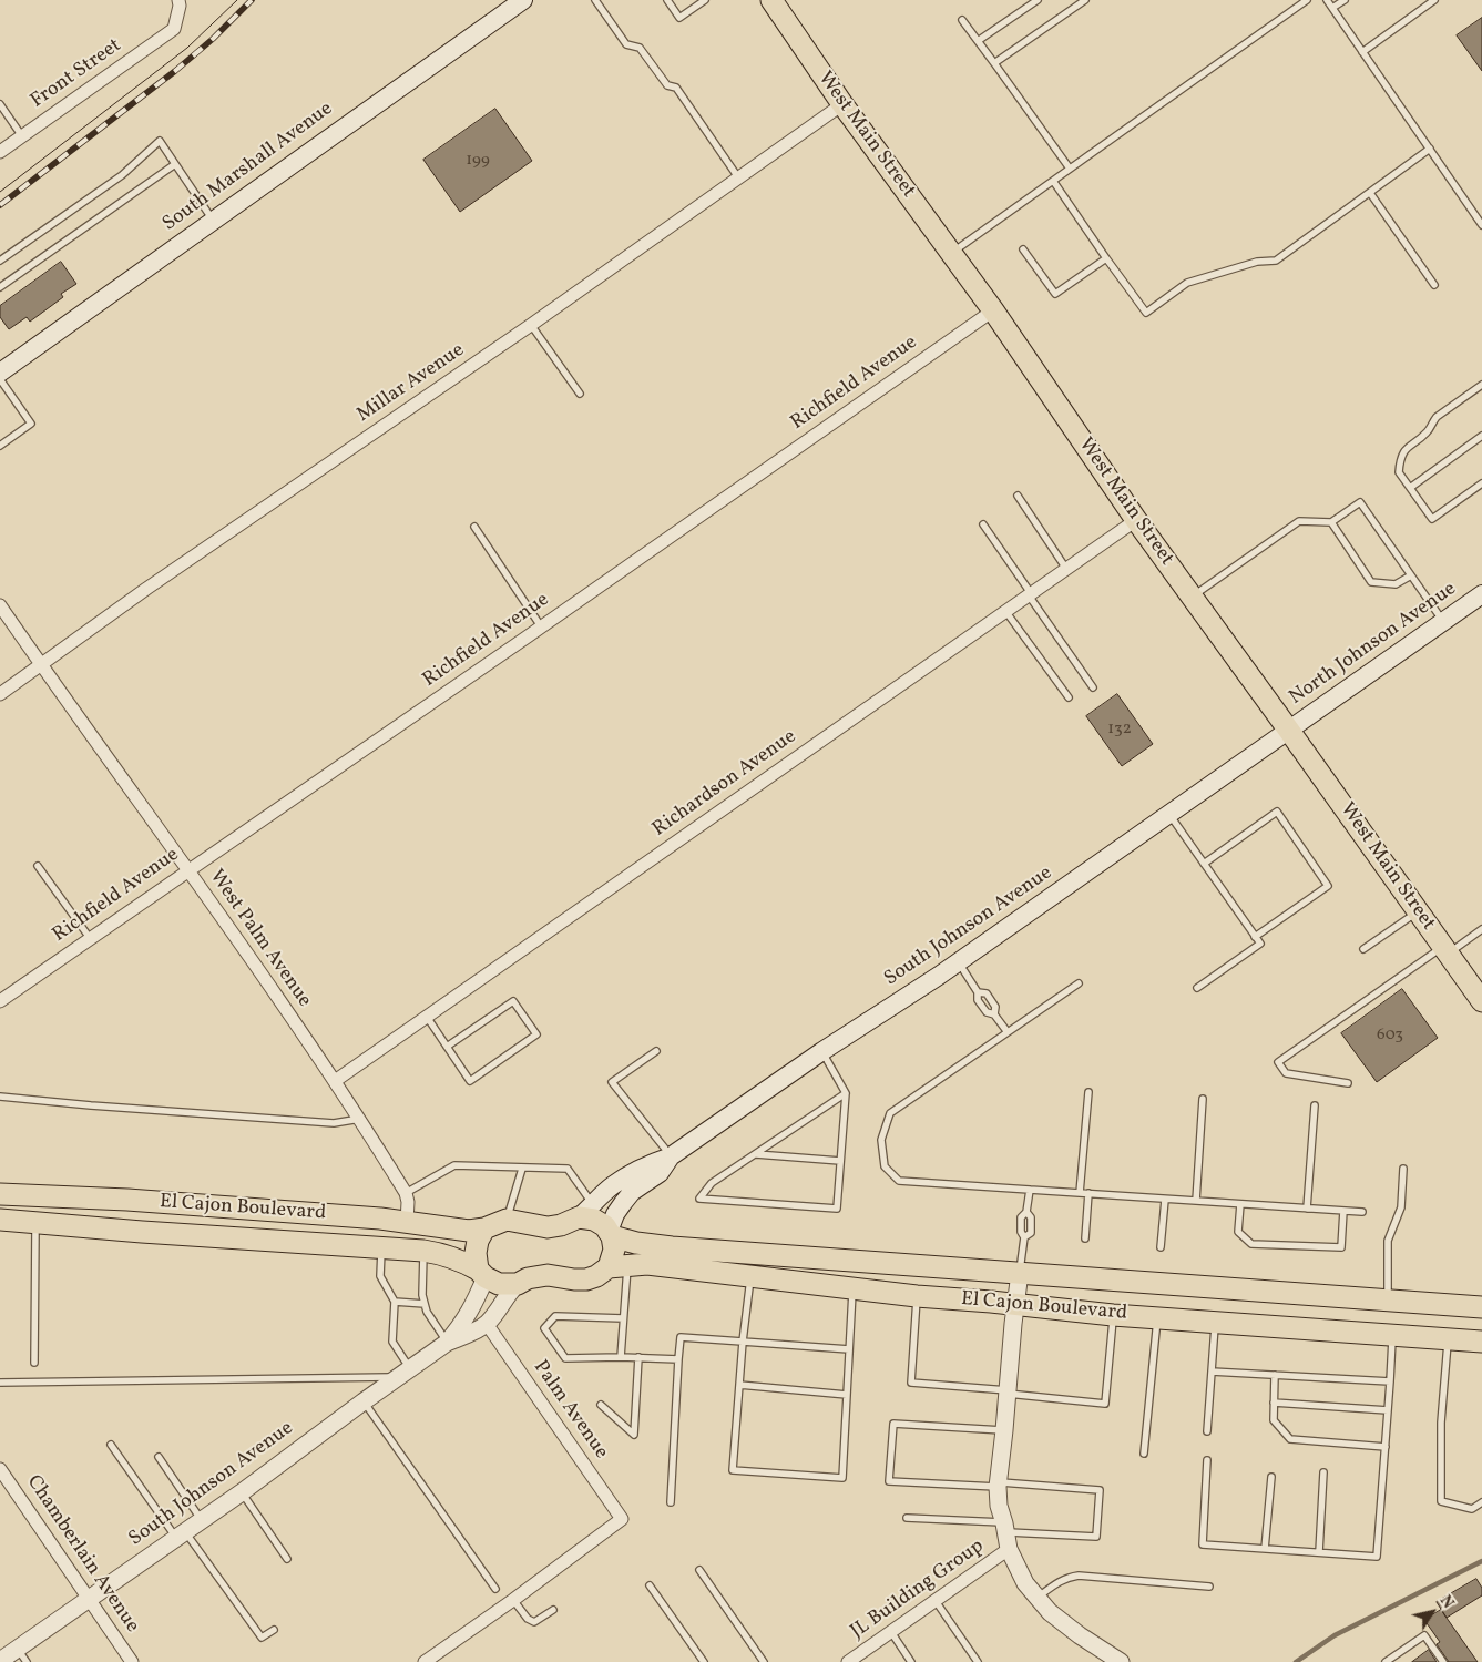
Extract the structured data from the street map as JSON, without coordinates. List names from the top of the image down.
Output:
{
  "streets": {
    "main road": [
      "West Main Street",
      "South Marshall Avenue",
      "North Johnson Avenue",
      "South Johnson Avenue",
      "El Cajon Boulevard"
    ],
    "street": [
      "Front Street",
      "Millar Avenue",
      "Richfield Avenue",
      "Richardson Avenue",
      "West Palm Avenue",
      "Palm Avenue",
      "Chamberlain Avenue",
      "JL Building Group"
    ]
  },
  "crossings": [
    ["West Main Street", "Millar Avenue"],
    ["West Main Street", "Richfield Avenue"],
    ["West Main Street", "North Johnson Avenue"],
    ["West Main Street", "Richardson Avenue"],
    ["West Main Street", "South Johnson Avenue"],
    ["Millar Avenue", "West Palm Avenue"],
    ["Richfield Avenue", "West Palm Avenue"],
    ["North Johnson Avenue", "South Johnson Avenue"],
    ["Richardson Avenue", "West Palm Avenue"],
    ["South Johnson Avenue", "El Cajon Boulevard"],
    ["South Johnson Avenue", "Palm Avenue"],
    ["South Johnson Avenue", "Chamberlain Avenue"],
    ["West Palm Avenue", "El Cajon Boulevard"]
  ],
  "house_numbers": ["199", "132", "603"],
  "north": "top right"
}
